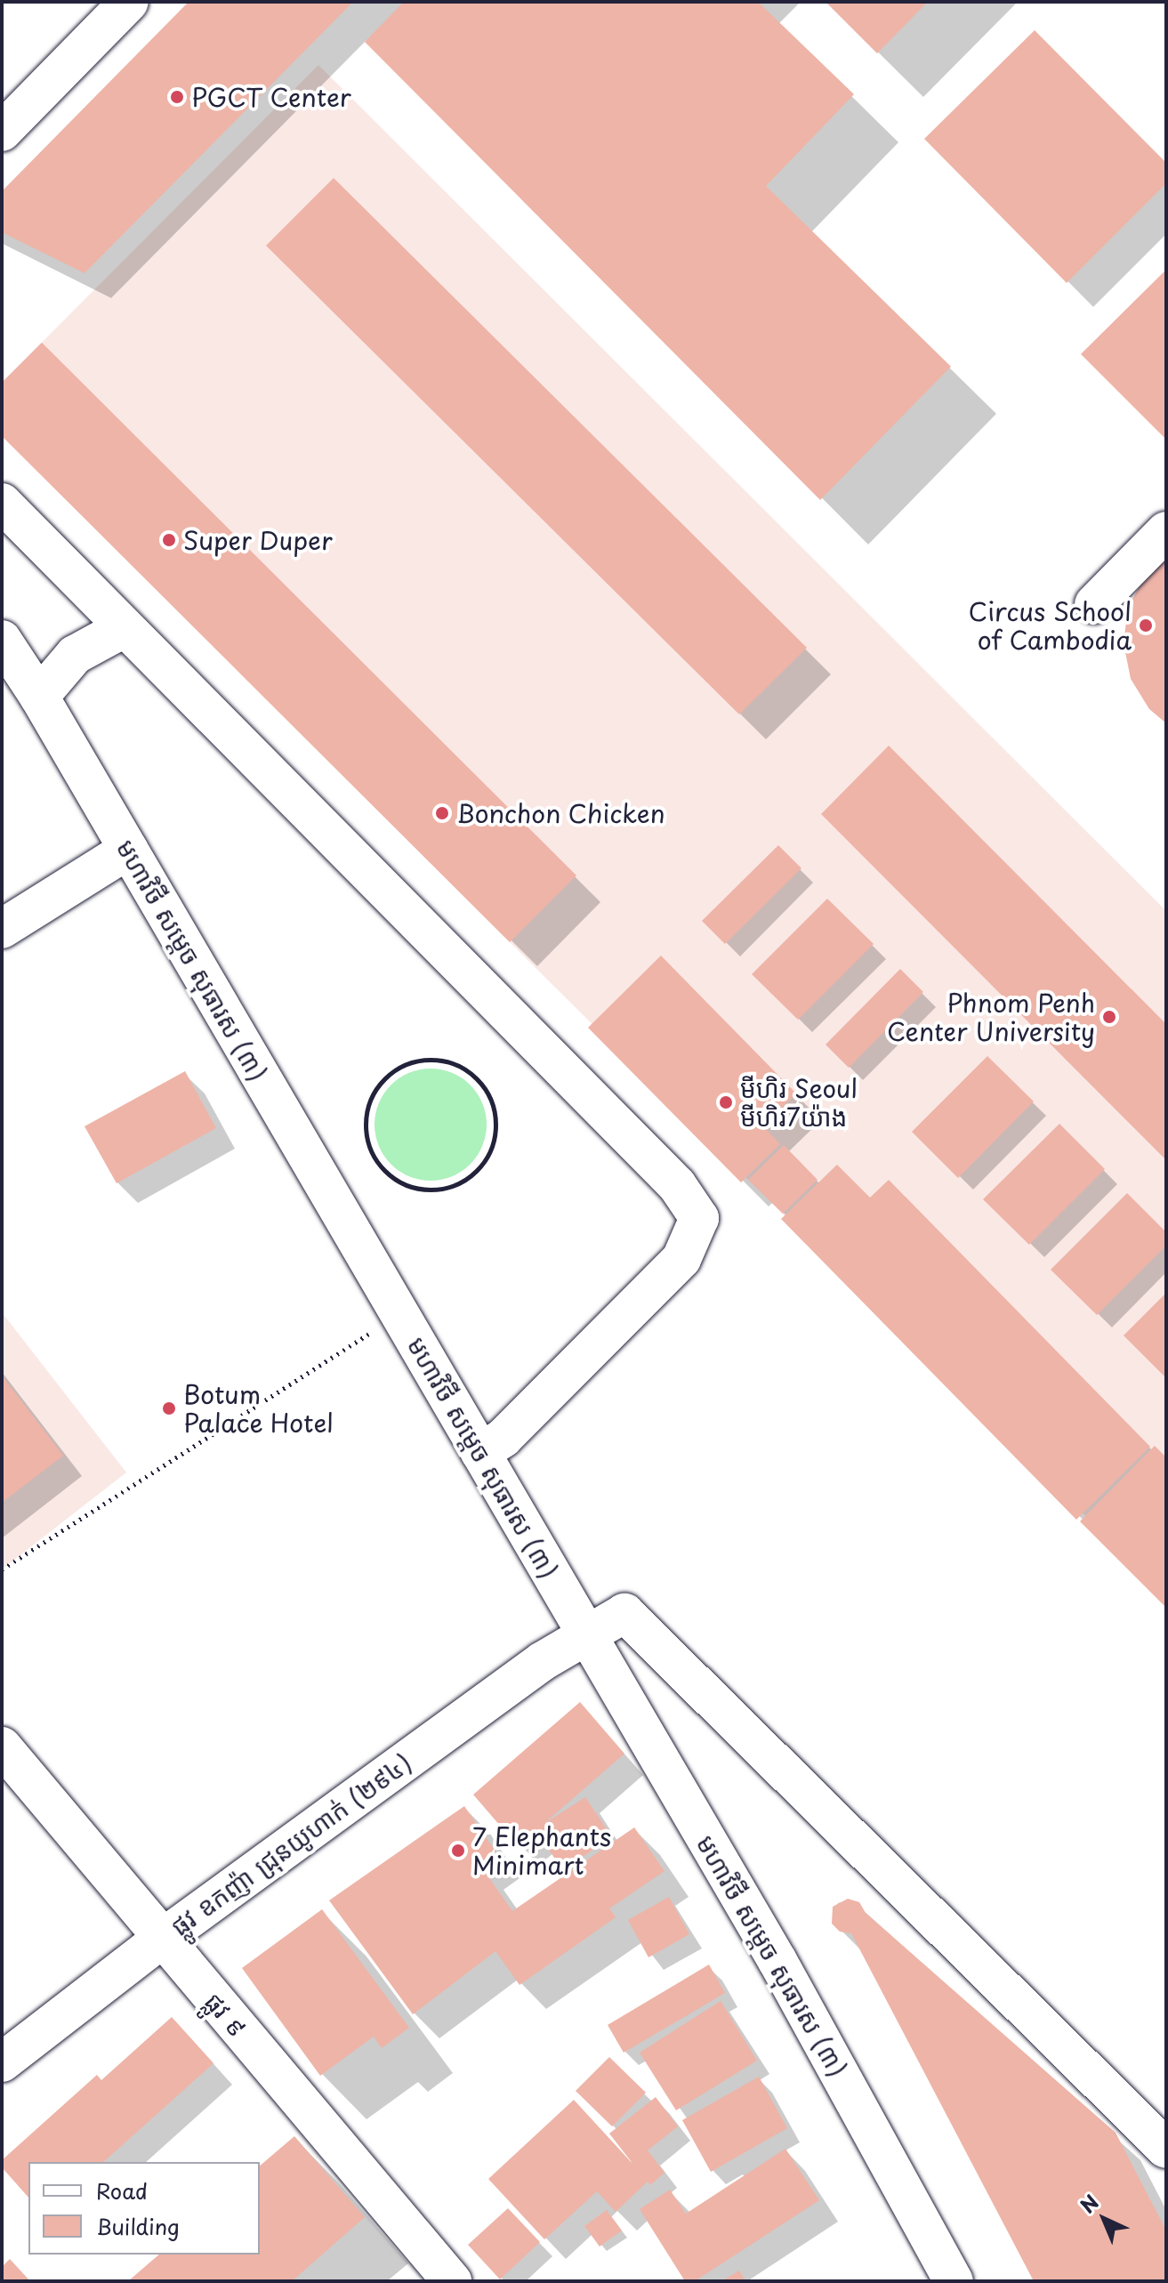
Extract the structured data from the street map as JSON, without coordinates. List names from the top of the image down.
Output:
{
  "streets": {
    "street": ["មហាវិថី សម្តេច សុធារស (៣)", "ផ្លូវ ឧកញ៉ា ជ្រុនយូហាក់ (២៩៤)", "ផ្លូវ ៩"]
  },
  "crossings": [
    ["មហាវិថី សម្តេច សុធារស (៣)", "ផ្លូវ ឧកញ៉ា ជ្រុនយូហាក់ (២៩៤)"],
    ["ផ្លូវ ឧកញ៉ា ជ្រុនយូហាក់ (២៩៤)", "ផ្លូវ ៩"]
  ],
  "places": [
    "PGCT Center",
    "Super Duper",
    "Circus School of Cambodia",
    "Bonchon Chicken",
    "Phnom Penh Center University",
    "មីហិរ Seoul មីហិរ7យ៉ាង",
    "Botum Palace Hotel",
    "7 Elephants Minimart"
  ],
  "legend": ["Road", "Building"],
  "north": "top left"
}
